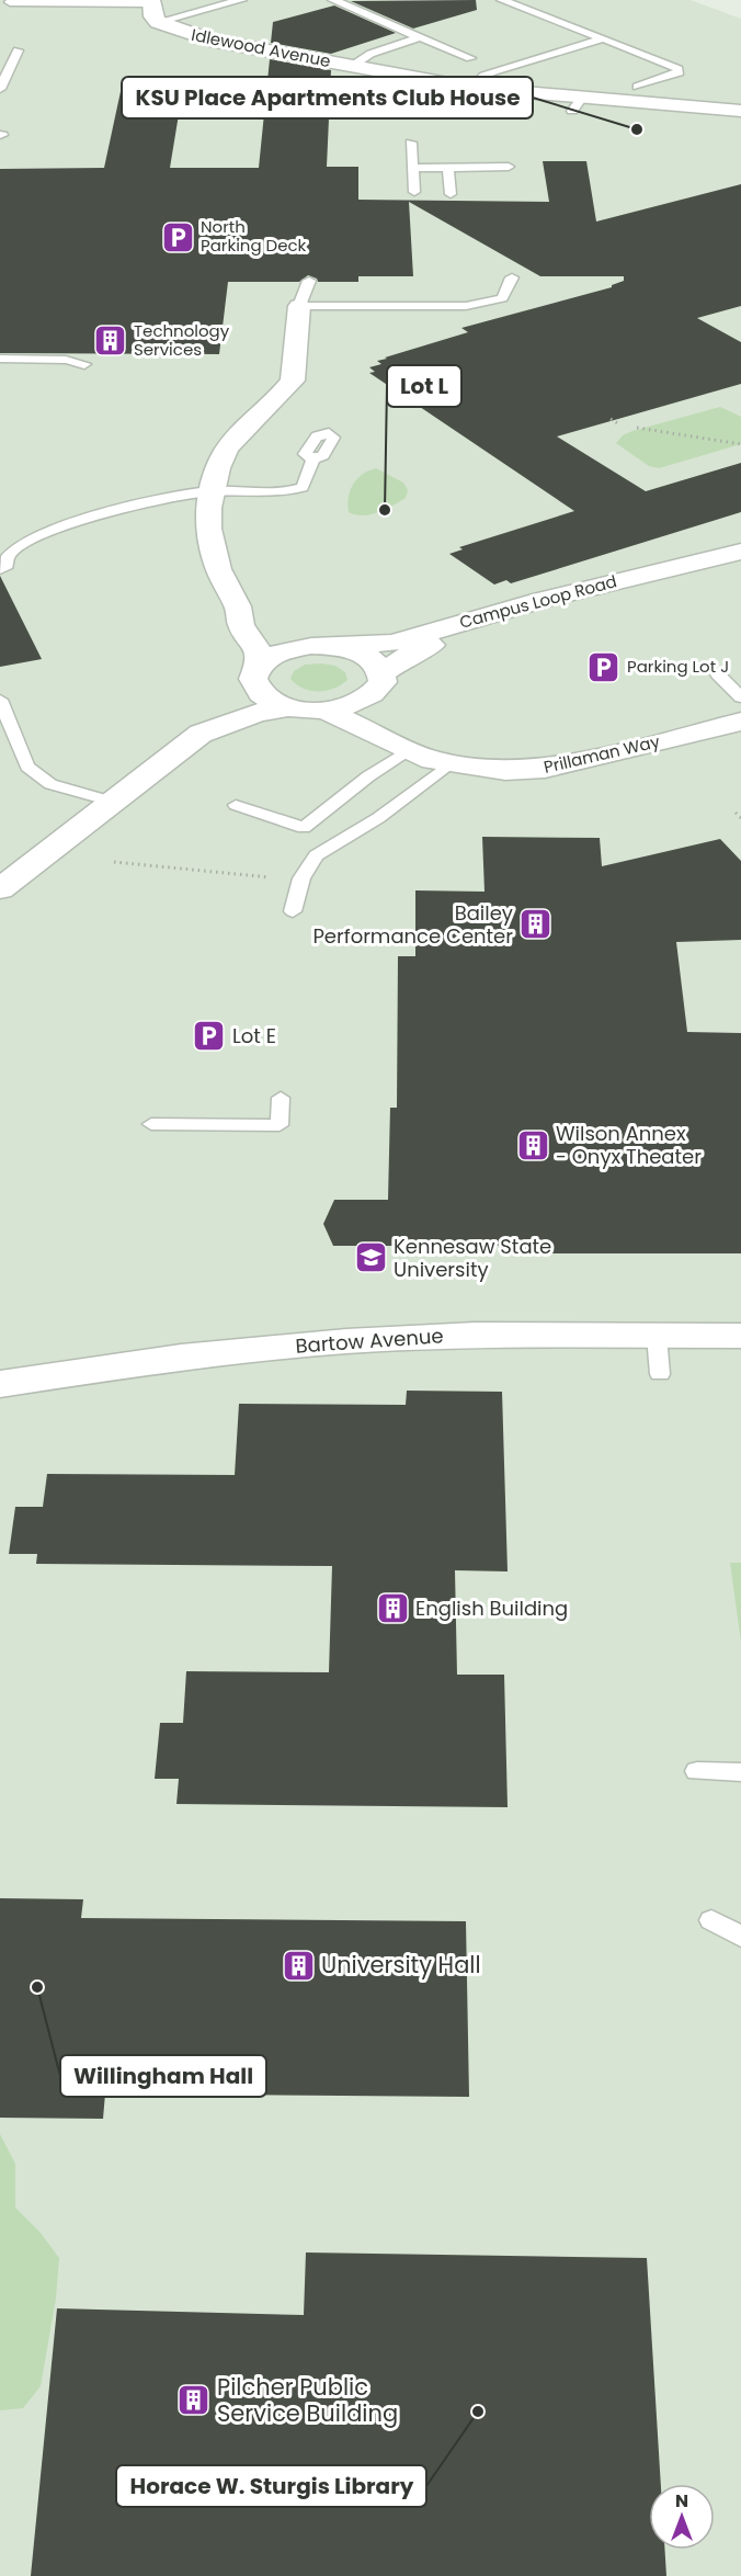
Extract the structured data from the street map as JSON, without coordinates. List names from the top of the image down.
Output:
{
  "streets": {
    "street": [
      "Idlewood Avenue",
      "Campus Loop Road",
      "Prillaman Way",
      "Bartow Avenue"
    ]
  },
  "places": {
    "other": [
      "KSU Place Apartments Club House",
      "Lot L",
      "Willingham Hall",
      "Horace W. Sturgis Library"
    ],
    "parking": ["North Parking Deck", "Parking Lot J", "Lot E"],
    "building": [
      "Technology Services",
      "Bailey Performance Center",
      "Wilson Annex - Onyx Theater",
      "English Building",
      "University Hall",
      "Pilcher Public Service Building"
    ],
    "school or university": ["Kennesaw State University"]
  },
  "north": "top"
}
